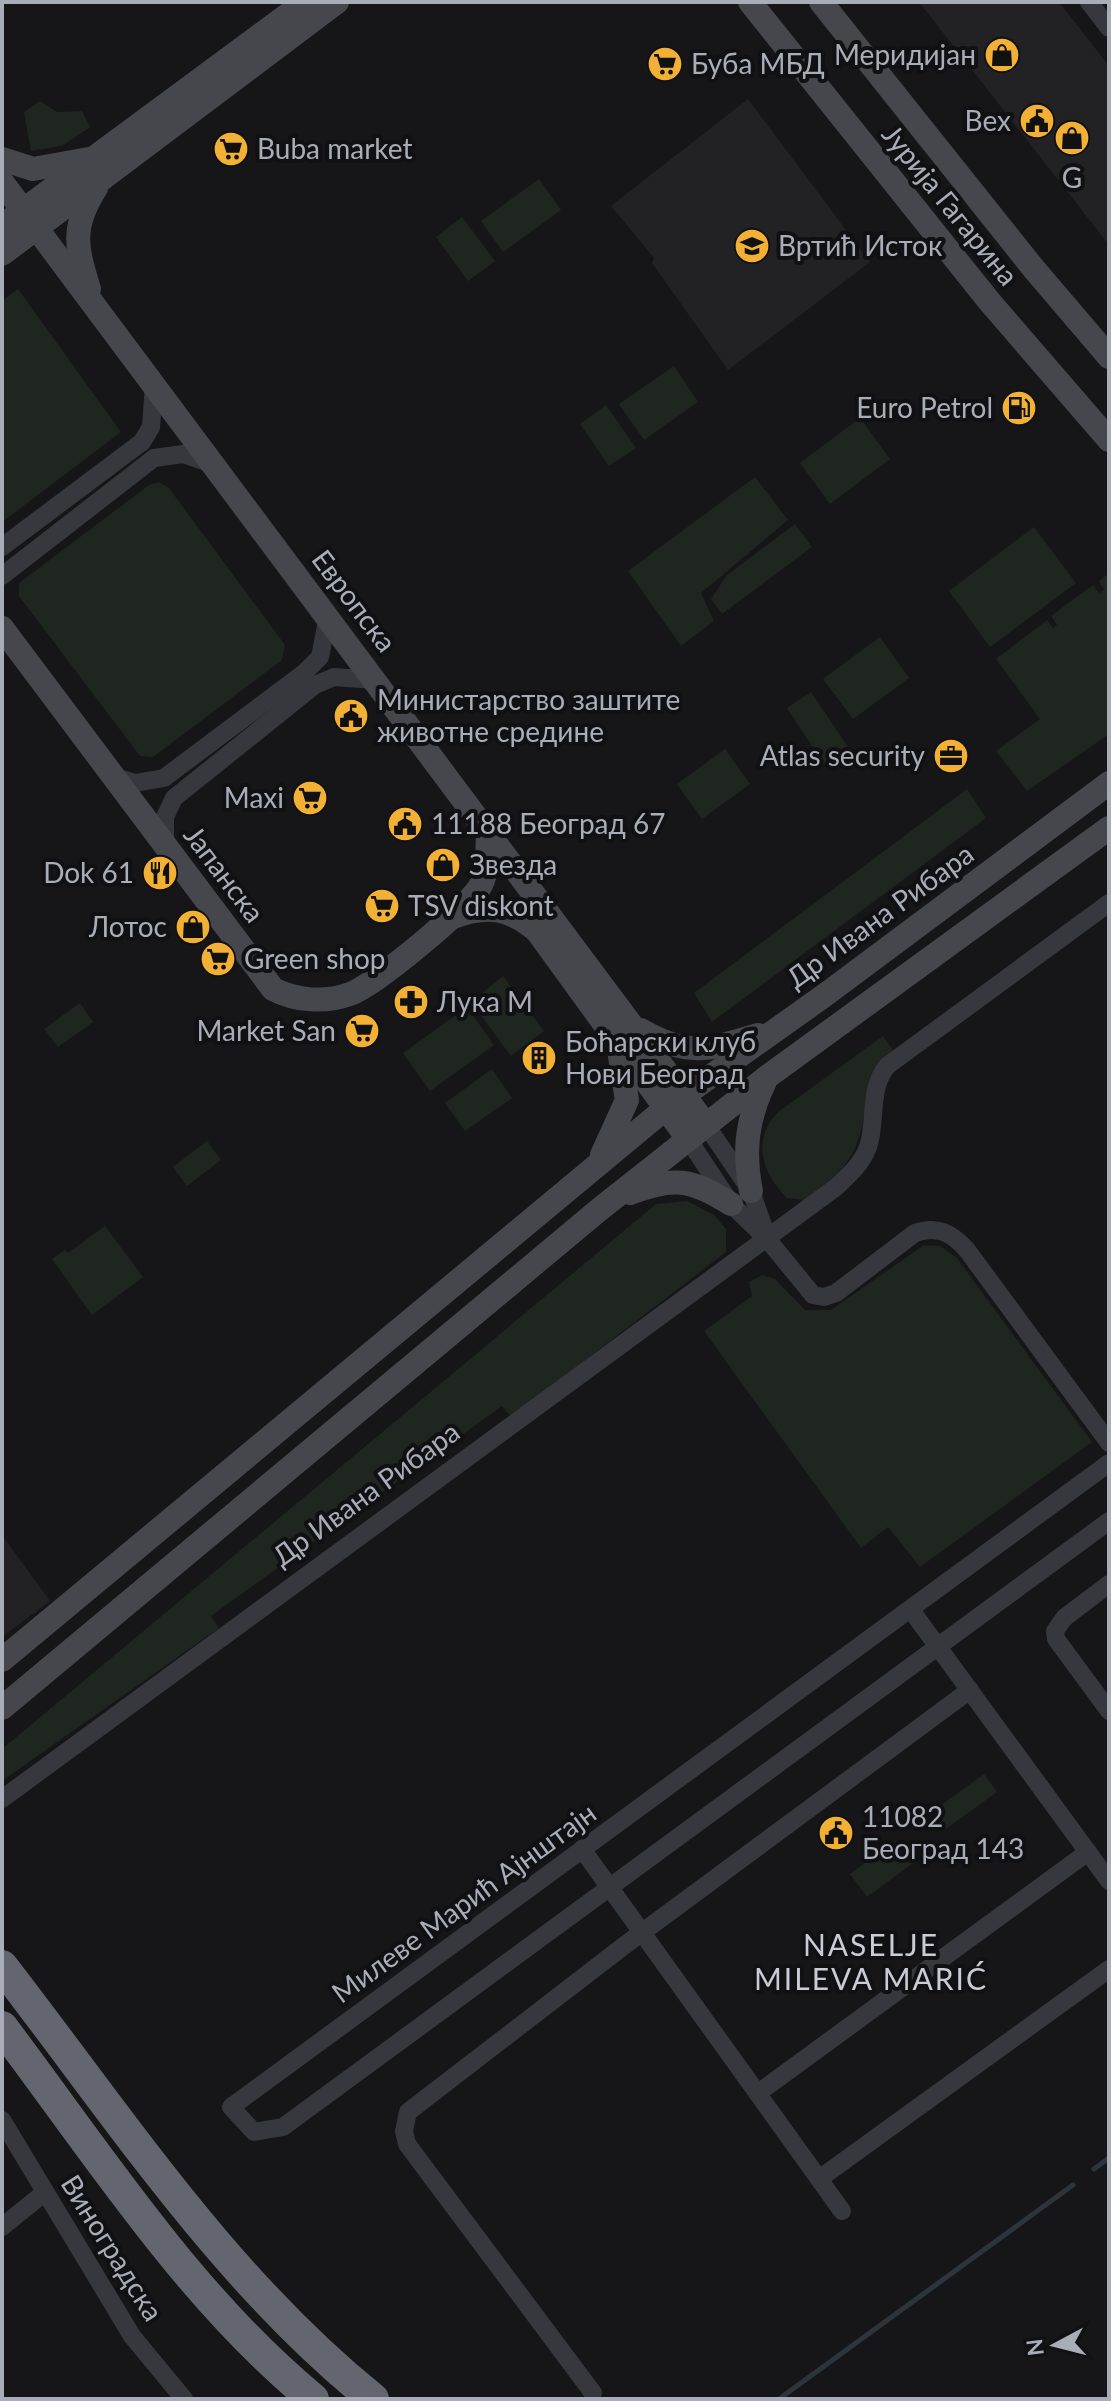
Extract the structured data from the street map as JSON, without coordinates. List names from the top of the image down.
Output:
{
  "streets": {
    "main road": [
      "Јурија Гагарина",
      "Европска",
      "Јапанска",
      "Др Ивана Рибара"
    ],
    "street": ["Милеве Марић Ајнштајн", "Виноградска"]
  },
  "crossings": [
    ["Европска", "Јапанска"],
    ["Европска", "Др Ивана Рибара"]
  ],
  "districts": ["NASELJE MILEVA MARIĆ"],
  "places": {
    "shop": [
      "Меридијан",
      "G",
      "Звезда",
      "Лотос"
    ],
    "supermarket": [
      "Буба МБД",
      "Buba market",
      "Maxi",
      "TSV diskont",
      "Green shop",
      "Market San"
    ],
    "public building": [
      "Bex",
      "Министарство заштите животне средине",
      "11188 Београд 67",
      "11082 Београд 143"
    ],
    "school or university": ["Вртић Исток"],
    "fuel station": ["Euro Petrol"],
    "office": ["Atlas security"],
    "restaurant": ["Dok 61"],
    "pharmacy": ["Лука М"],
    "building": ["Боћарски клуб Нови Београд"]
  },
  "north": "left"
}
